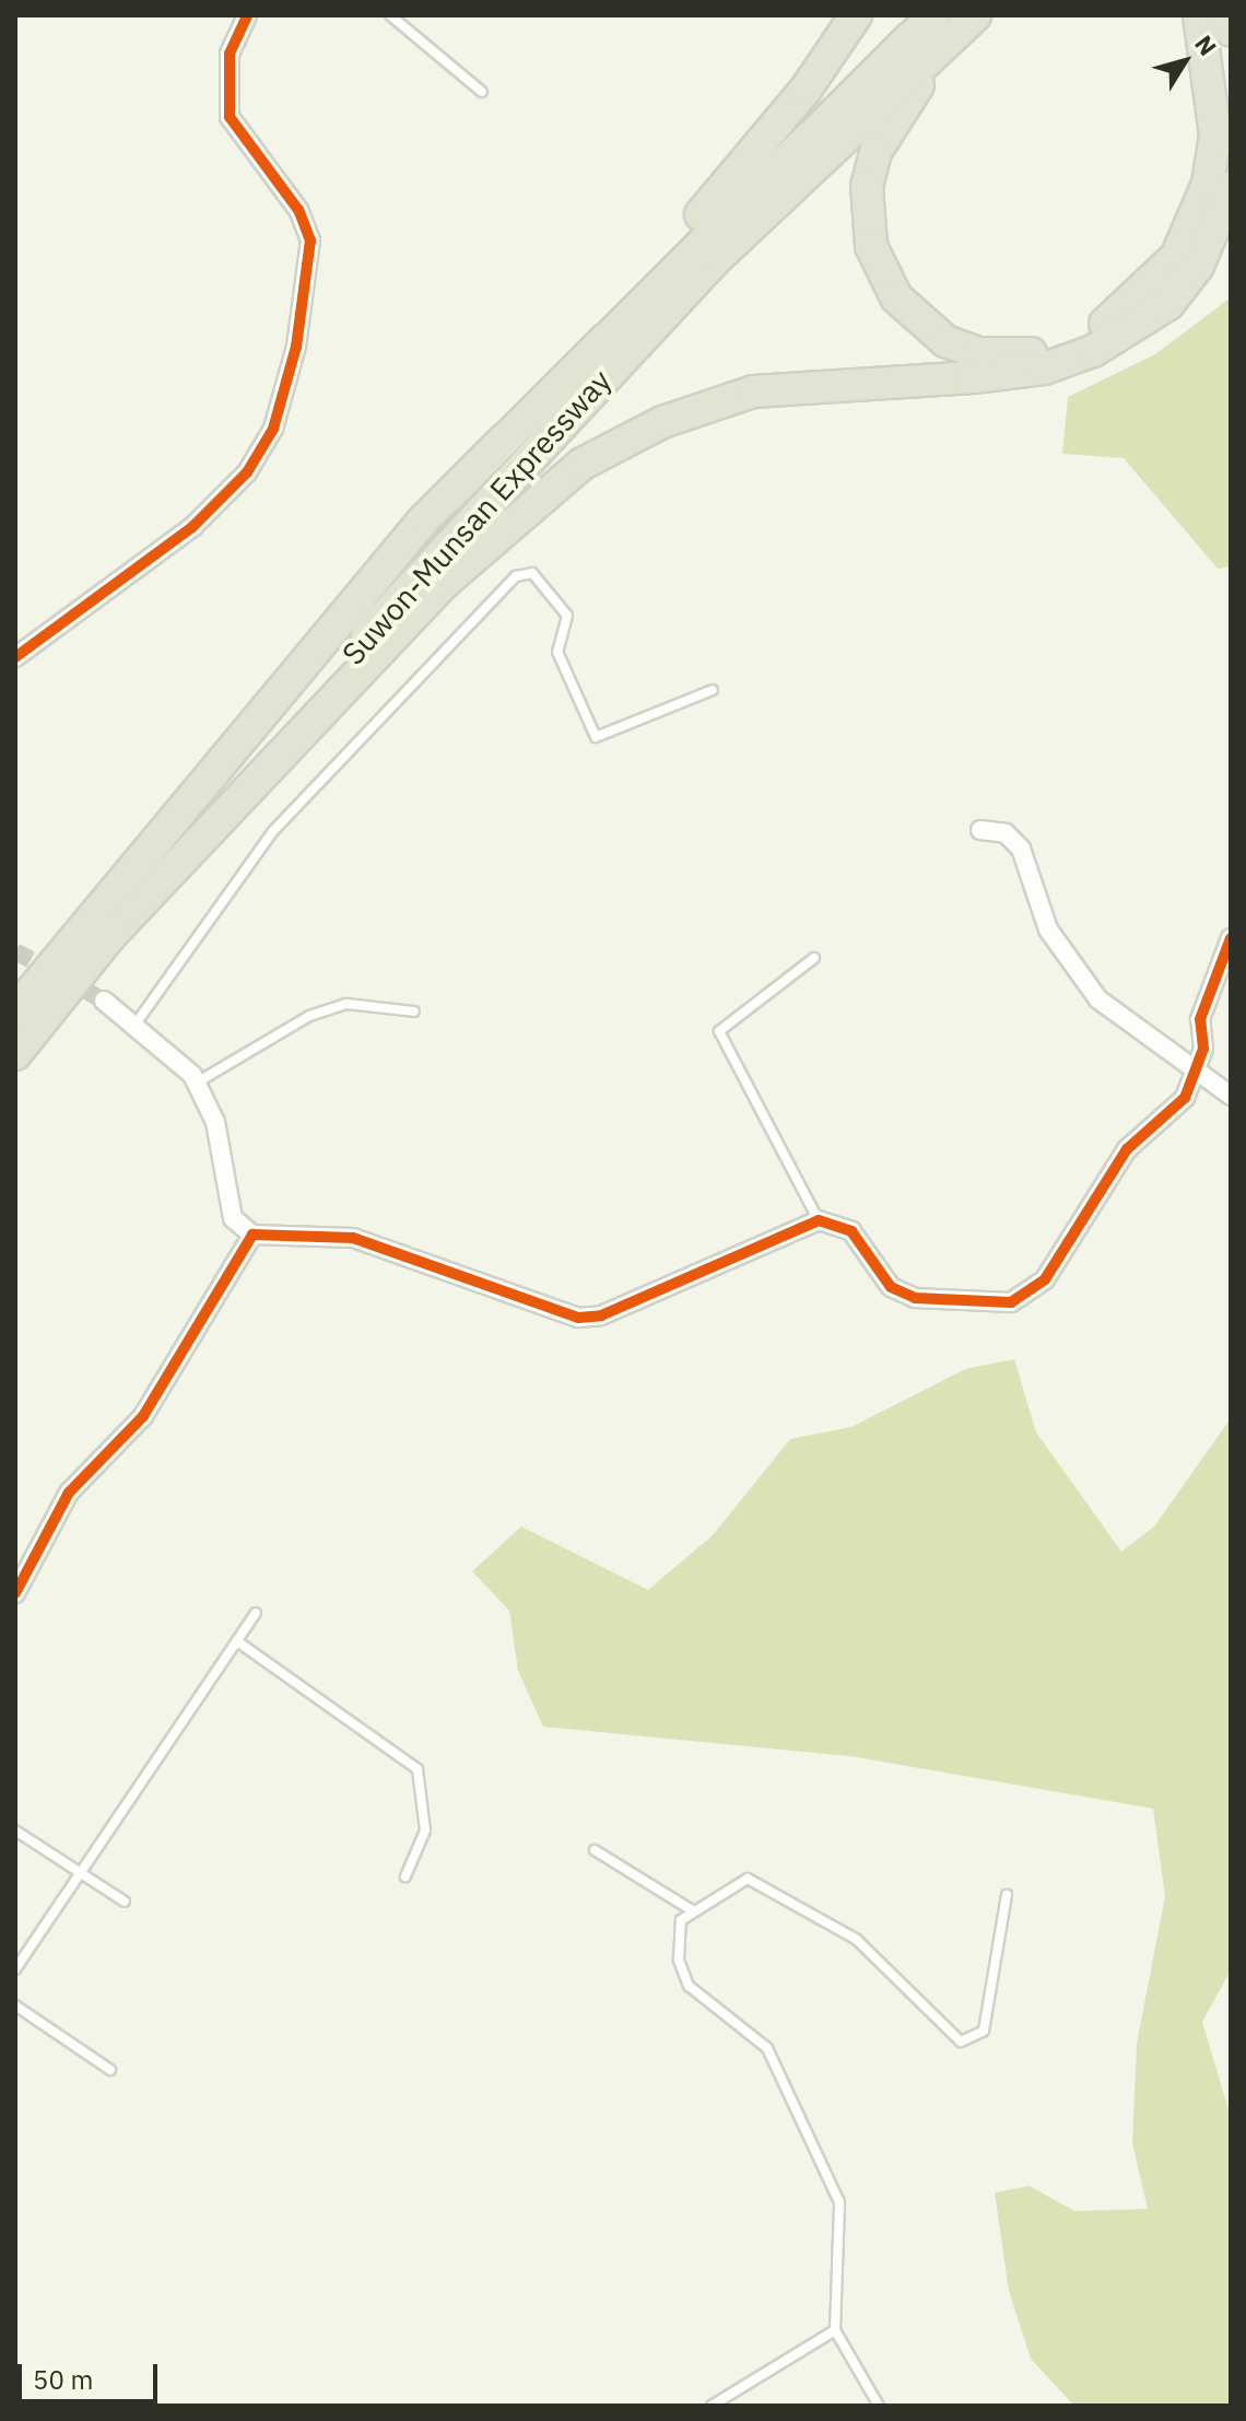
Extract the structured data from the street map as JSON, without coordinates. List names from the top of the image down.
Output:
{
  "streets": {
    "highway": ["Suwon-Munsan Expressway"]
  },
  "scale_bar": "50 m",
  "north": "top right"
}
